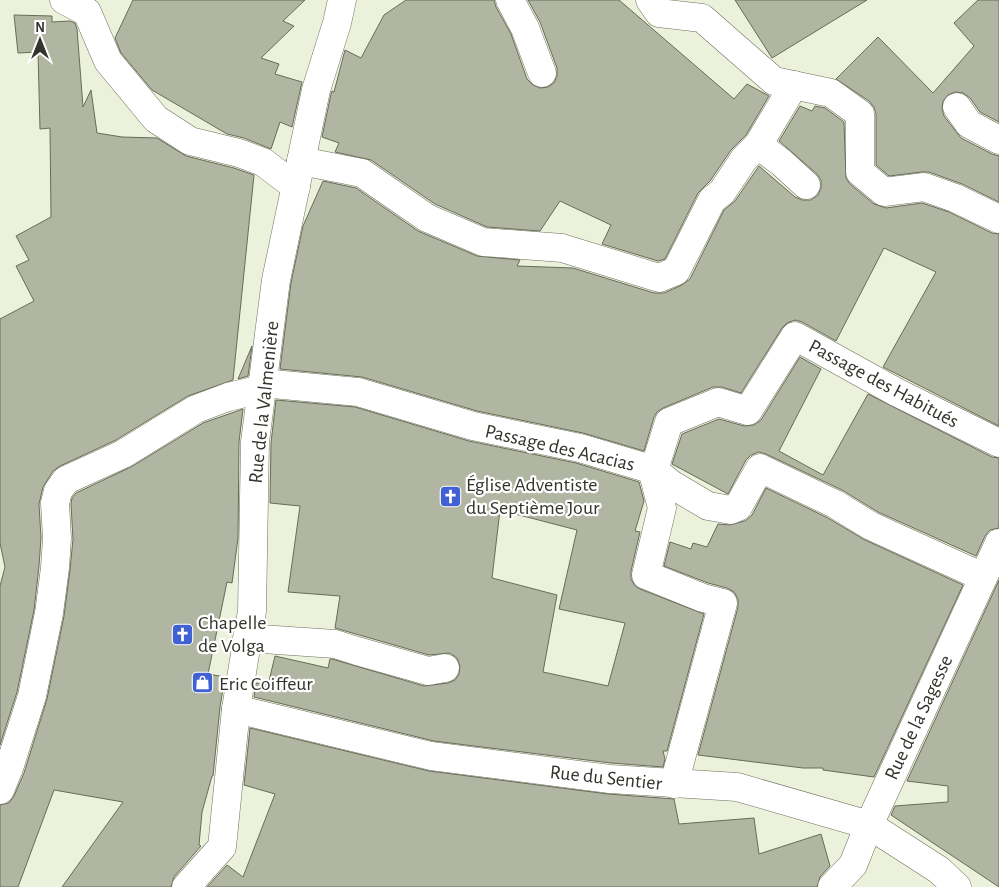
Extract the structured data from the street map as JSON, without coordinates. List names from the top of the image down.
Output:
{
  "streets": {
    "street": [
      "Passage des Habitués",
      "Rue de la Valmenière",
      "Passage des Acacias",
      "Rue de la Sagesse",
      "Rue du Sentier"
    ]
  },
  "crossings": [
    ["Passage des Habitués", "Passage des Acacias"],
    ["Passage des Habitués", "Rue du Sentier"],
    ["Rue de la Valmenière", "Passage des Acacias"],
    ["Rue de la Valmenière", "Rue du Sentier"],
    ["Passage des Acacias", "Rue de la Sagesse"],
    ["Rue de la Sagesse", "Rue du Sentier"]
  ],
  "places": {
    "church": ["Église Adventiste du Septième Jour", "Chapelle de Volga"],
    "shop": ["Eric Coiffeur"]
  },
  "north": "top"
}
